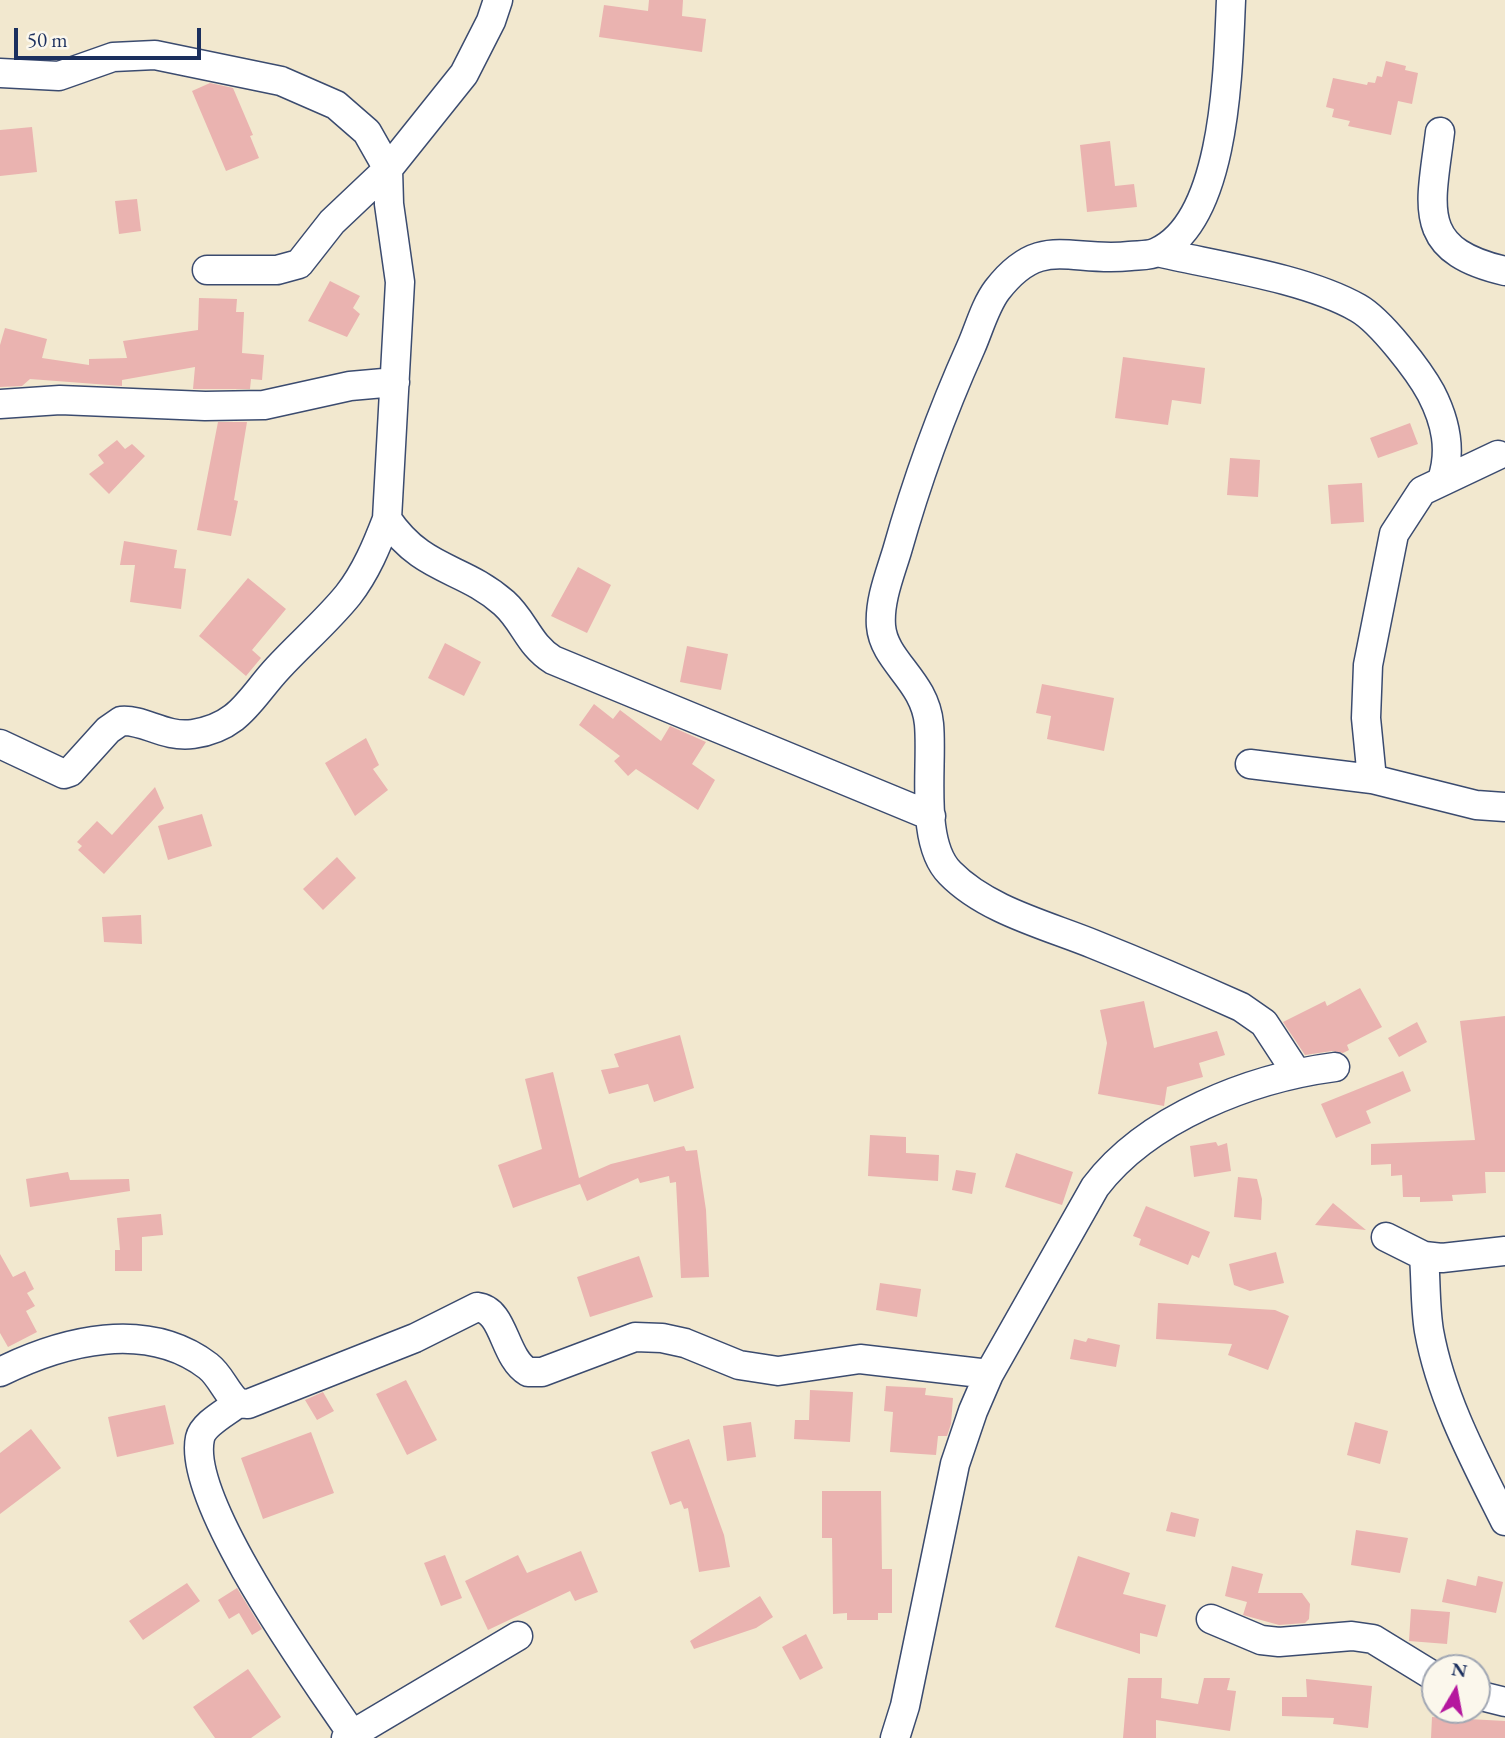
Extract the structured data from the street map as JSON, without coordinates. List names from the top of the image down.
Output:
{
  "scale_bar": "50 m",
  "north": "top"
}
